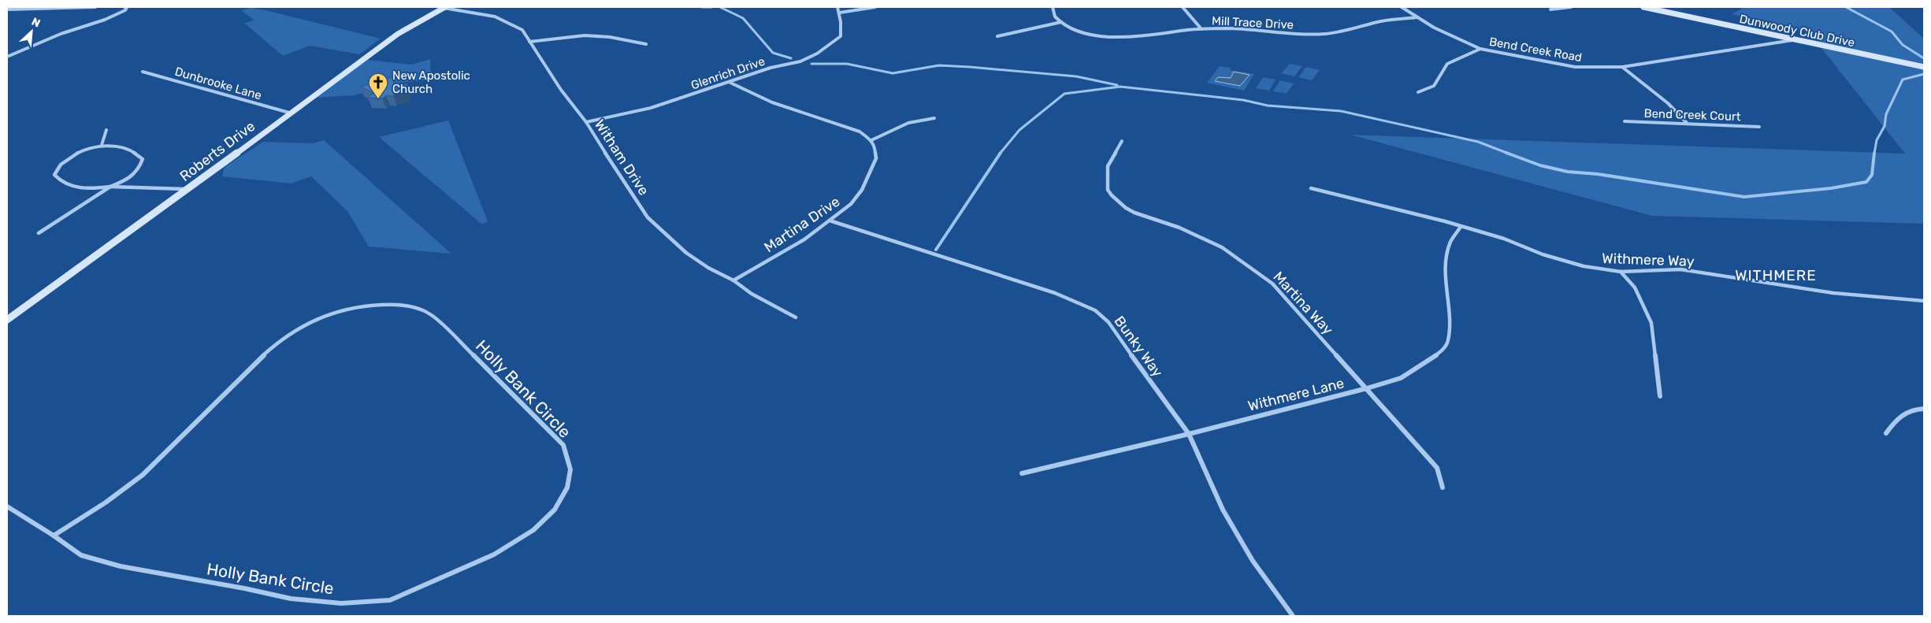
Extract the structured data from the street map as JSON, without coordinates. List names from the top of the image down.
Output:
{
  "streets": {
    "street": [
      "Mill Trace Drive",
      "Dunwoody Club Drive",
      "Bend Creek Road",
      "Glenrich Drive",
      "Dunbrooke Lane",
      "Bend Creek Court",
      "Roberts Drive",
      "Witham Drive",
      "Martina Drive",
      "Withmere Way",
      "Martina Way",
      "Bunky Way",
      "Holly Bank Circle",
      "Withmere Lane"
    ]
  },
  "crossings": [
    ["Mill Trace Drive", "Bend Creek Road"],
    ["Dunwoody Club Drive", "Bend Creek Road"],
    ["Glenrich Drive", "Witham Drive"],
    ["Dunbrooke Lane", "Roberts Drive"],
    ["Roberts Drive", "Witham Drive"],
    ["Witham Drive", "Martina Drive"],
    ["Martina Drive", "Bunky Way"],
    ["Withmere Way", "Withmere Lane"],
    ["Martina Way", "Withmere Lane"],
    ["Bunky Way", "Withmere Lane"]
  ],
  "districts": ["WITHMERE"],
  "places": {
    "church": ["New Apostolic Church"]
  },
  "north": "top right"
}
